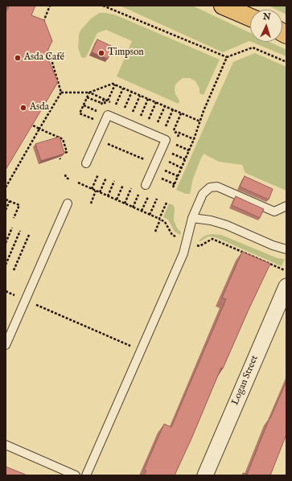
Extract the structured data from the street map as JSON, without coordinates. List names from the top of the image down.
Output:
{
  "streets": {
    "street": ["Logan Street"]
  },
  "places": ["Timpson", "Asda Café", "Asda"],
  "north": "top"
}
